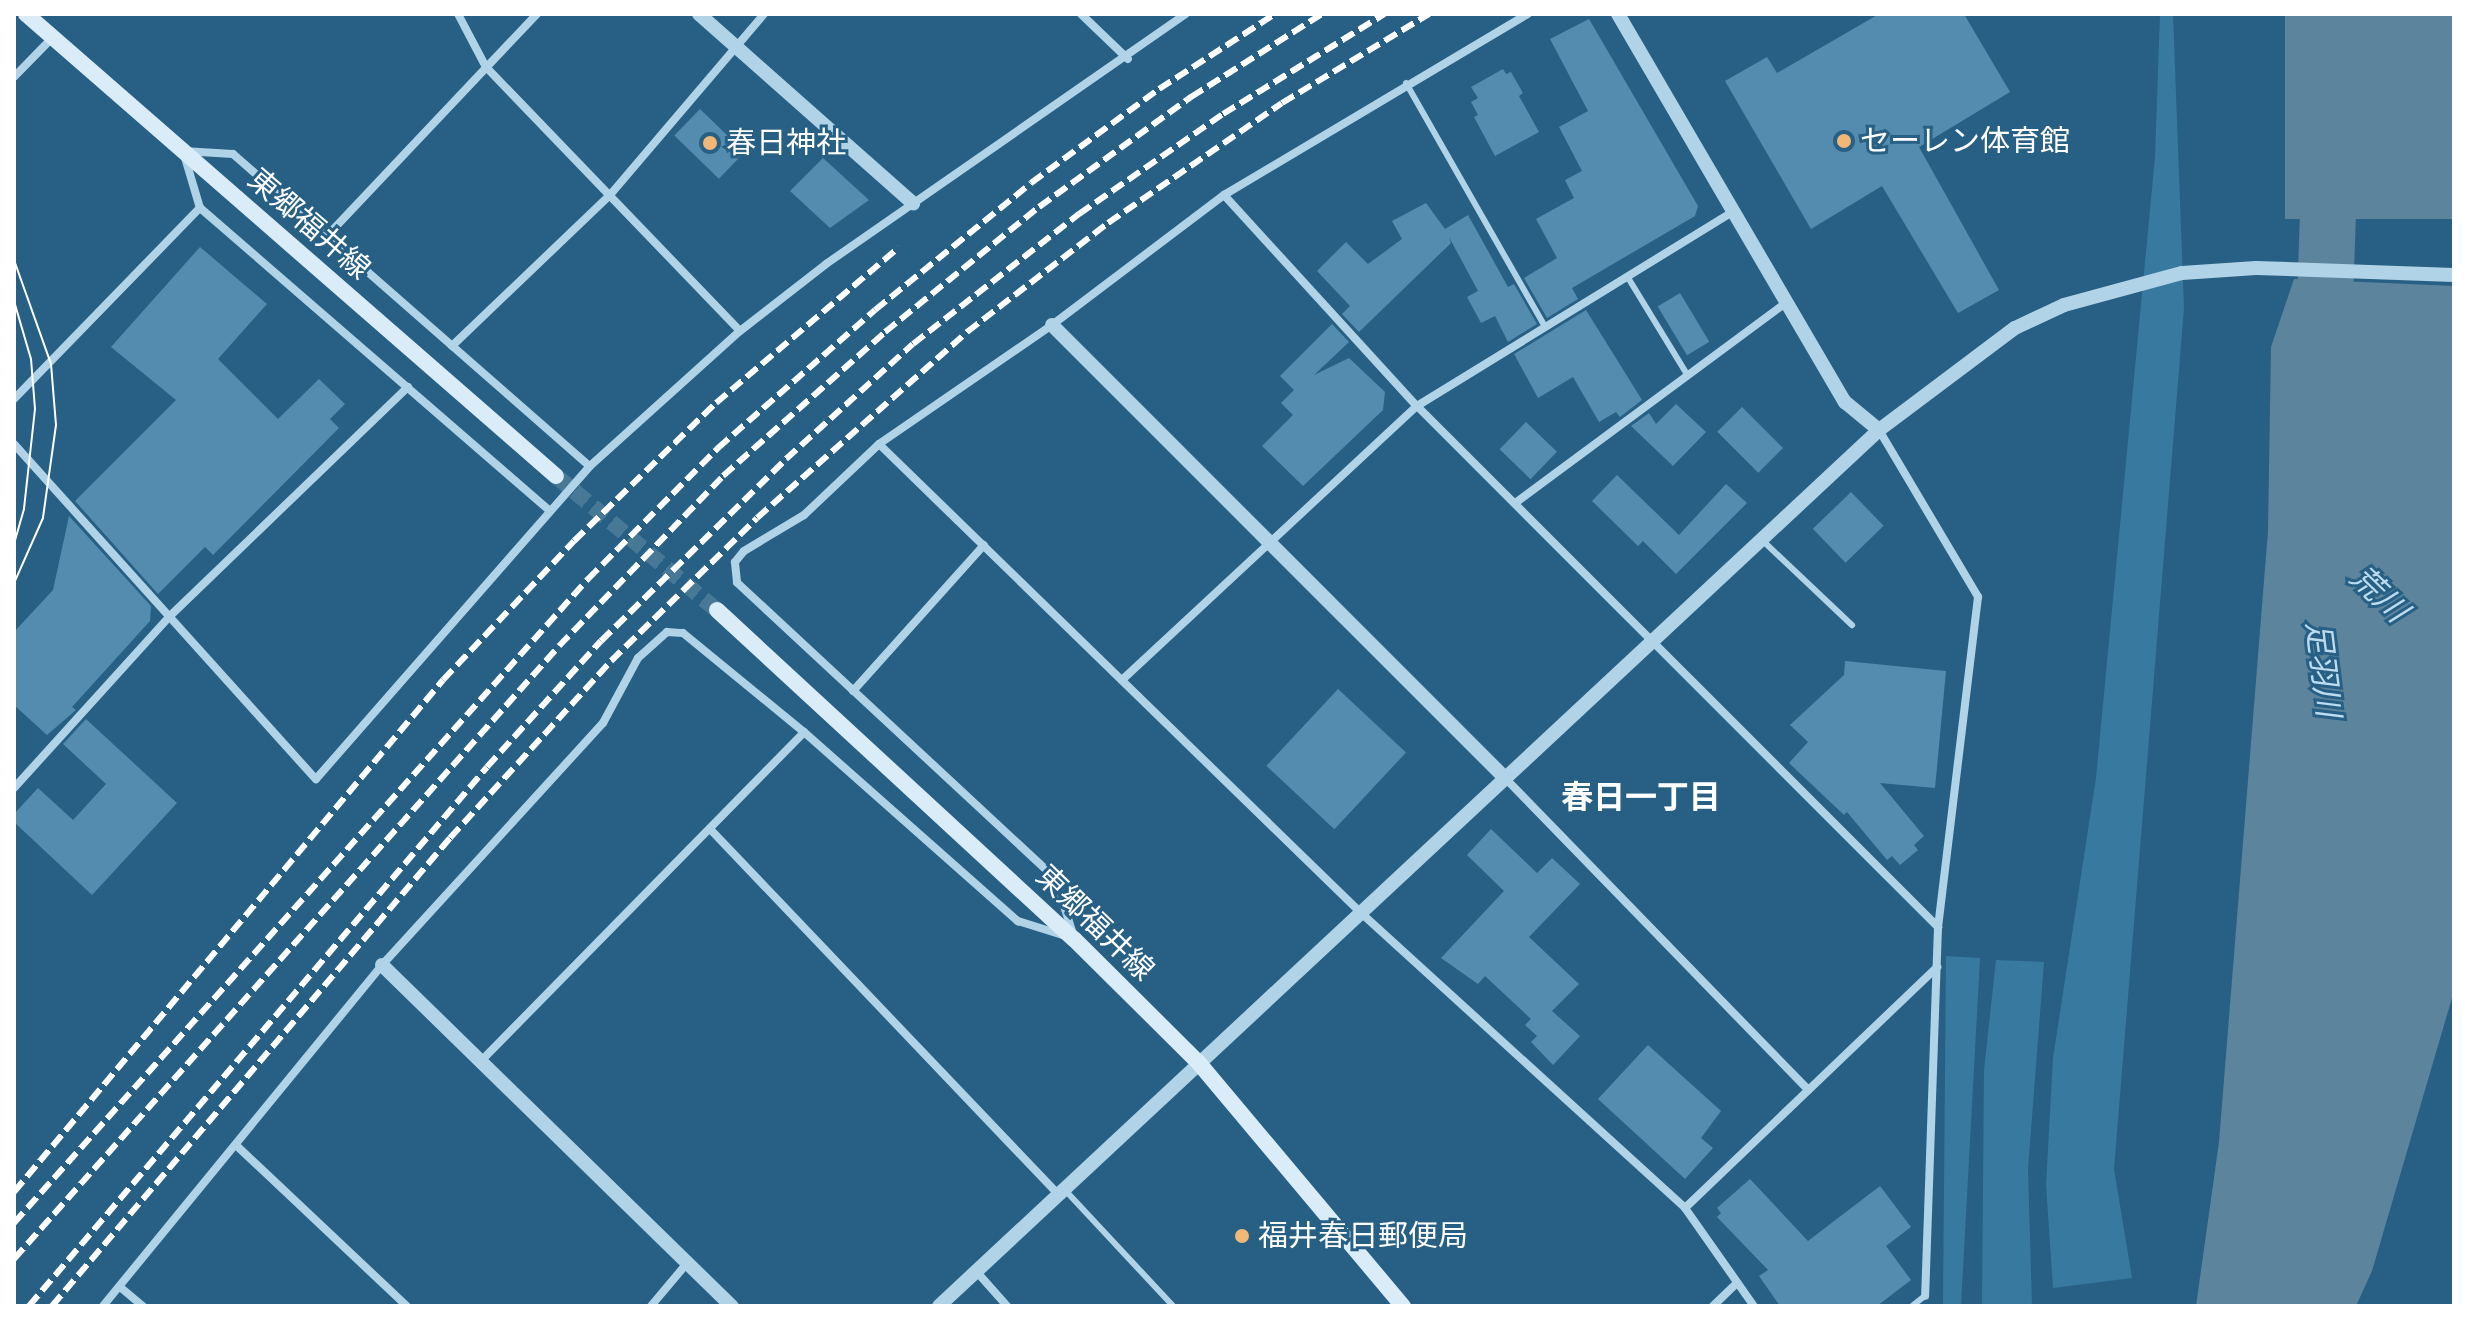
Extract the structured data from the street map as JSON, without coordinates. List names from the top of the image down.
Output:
{
  "streets": {
    "main road": ["東郷福井線"]
  },
  "districts": ["春日一丁目"],
  "water": ["荒川", "足羽川"],
  "places": ["セーレン体育館", "春日神社", "福井春日郵便局"]
}
